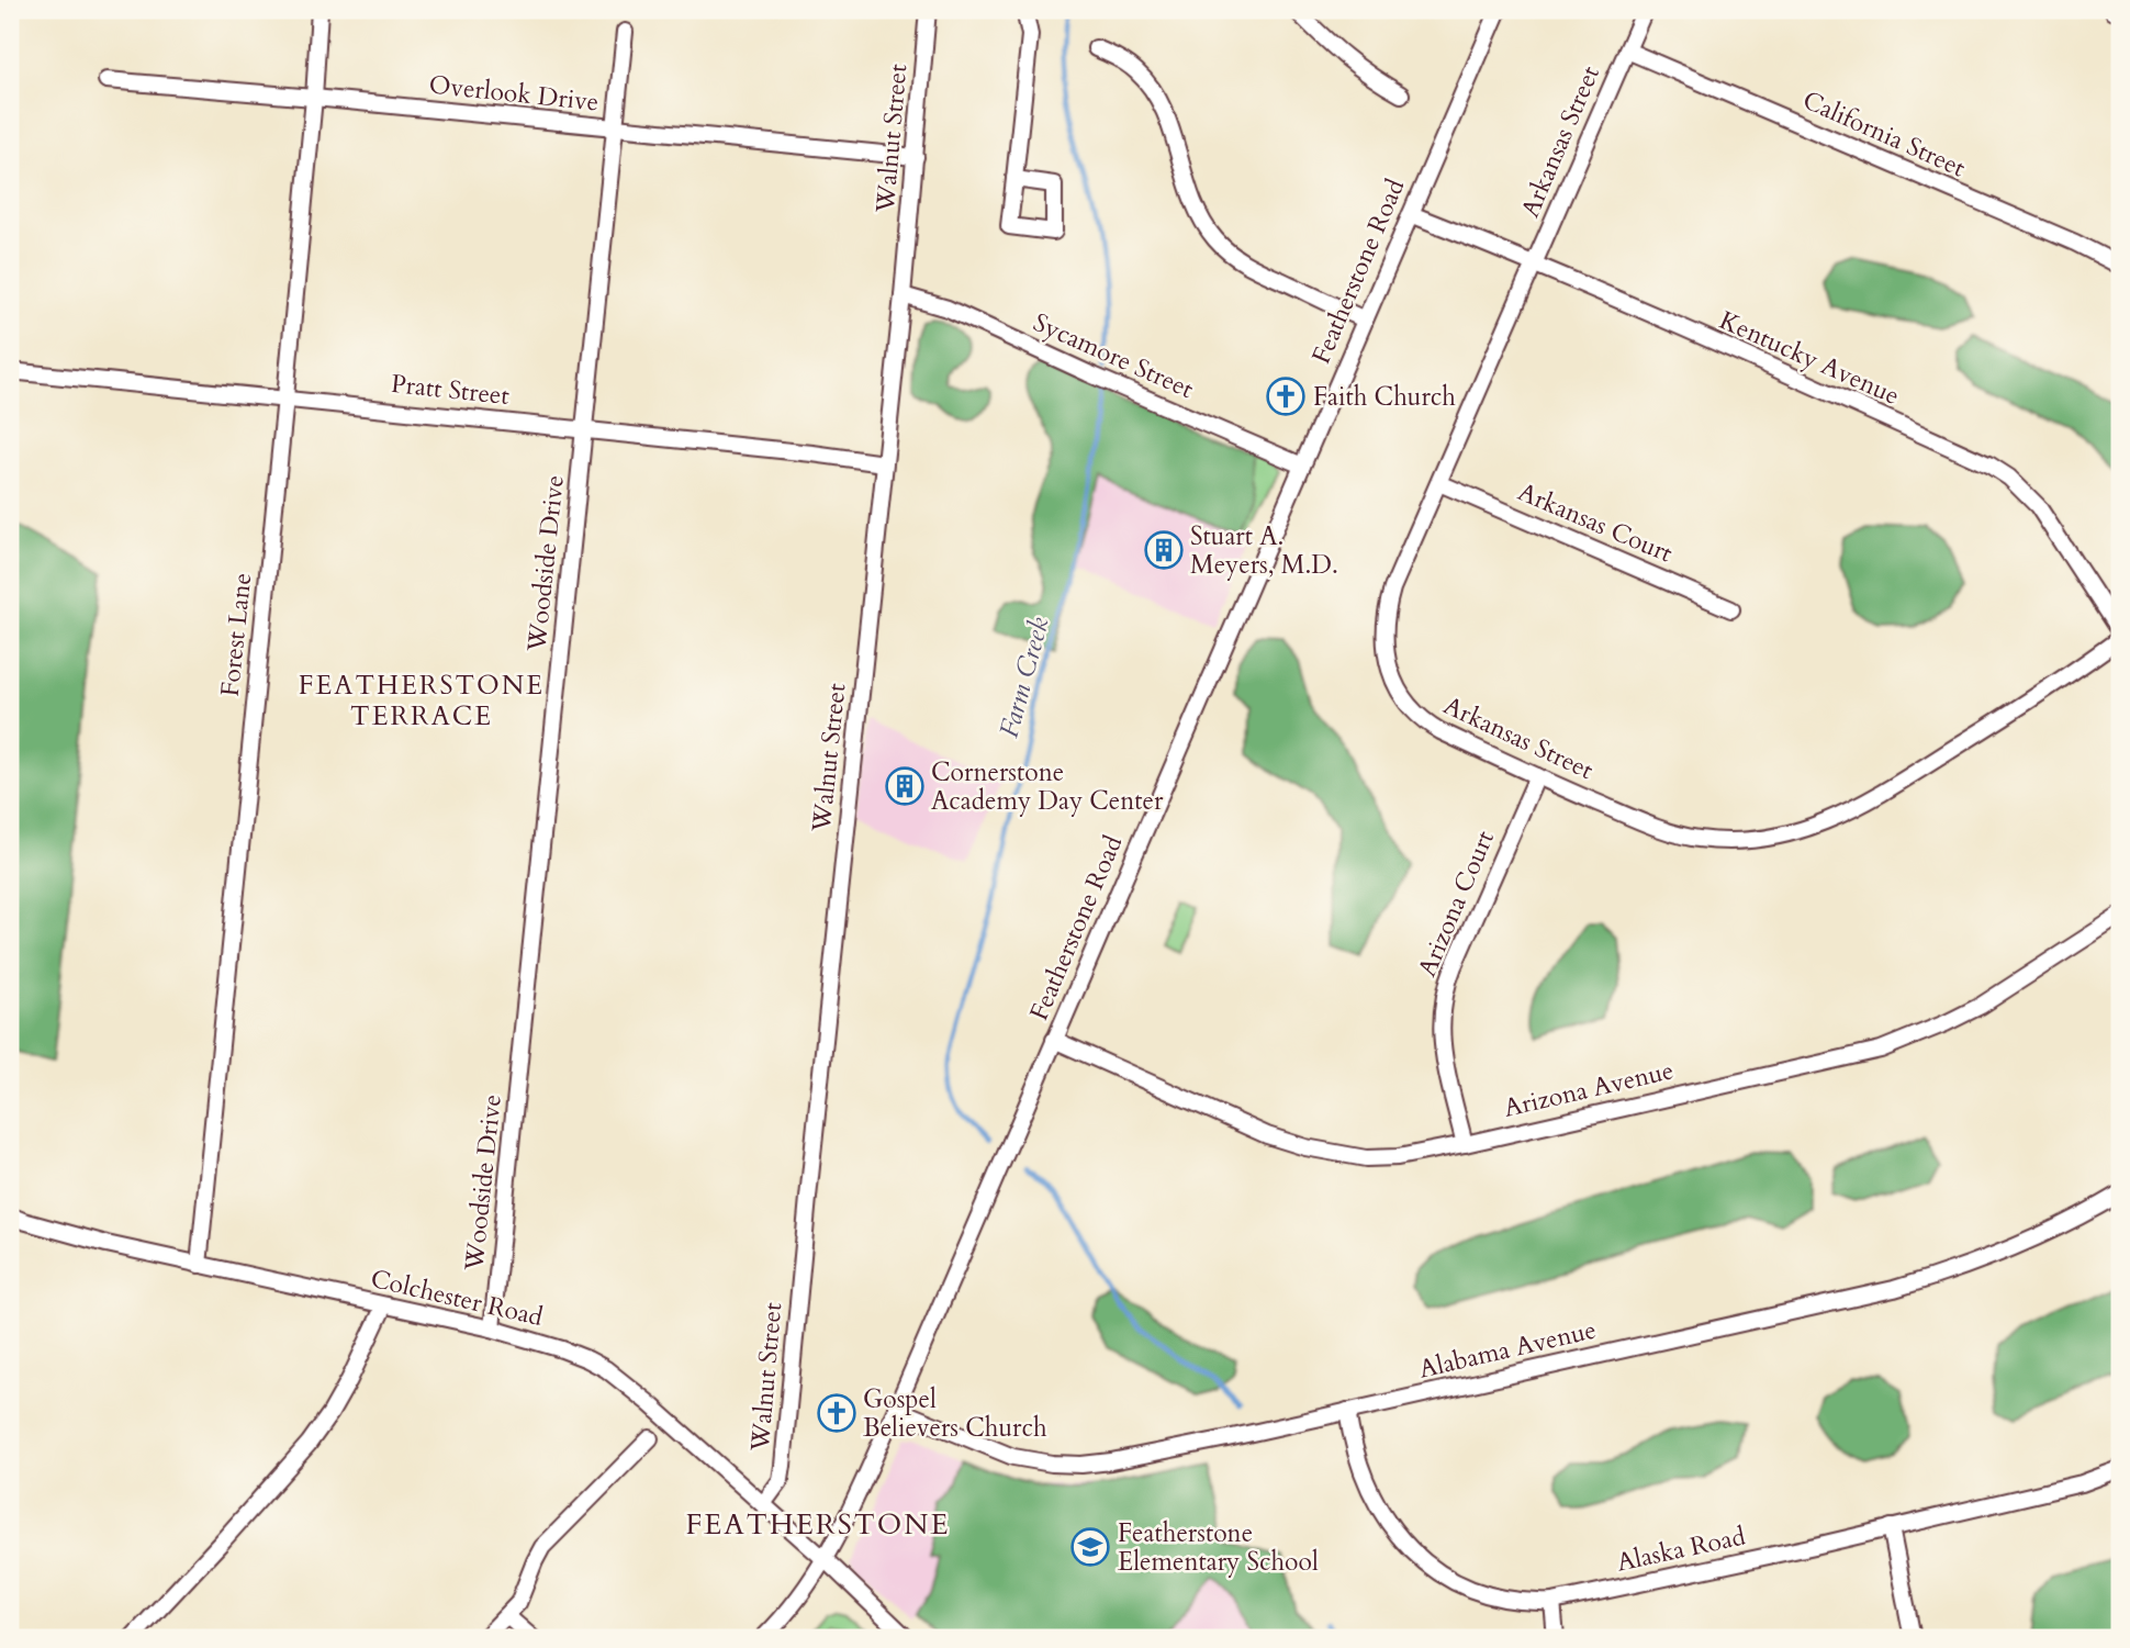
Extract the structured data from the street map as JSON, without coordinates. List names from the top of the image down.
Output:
{
  "streets": {
    "street": [
      "Overlook Drive",
      "California Street",
      "Walnut Street",
      "Arkansas Street",
      "Featherstone Road",
      "Sycamore Street",
      "Kentucky Avenue",
      "Pratt Street",
      "Arkansas Court",
      "Woodside Drive",
      "Forest Lane",
      "Arizona Court",
      "Arizona Avenue",
      "Colchester Road",
      "Alabama Avenue",
      "Alaska Road"
    ]
  },
  "crossings": [
    ["Overlook Drive", "Walnut Street"],
    ["Overlook Drive", "Woodside Drive"],
    ["Overlook Drive", "Forest Lane"],
    ["California Street", "Arkansas Street"],
    ["Walnut Street", "Sycamore Street"],
    ["Walnut Street", "Pratt Street"],
    ["Walnut Street", "Colchester Road"],
    ["Arkansas Street", "Kentucky Avenue"],
    ["Arkansas Street", "Arkansas Court"],
    ["Arkansas Street", "Arizona Court"],
    ["Featherstone Road", "Sycamore Street"],
    ["Featherstone Road", "Kentucky Avenue"],
    ["Featherstone Road", "Arizona Avenue"],
    ["Featherstone Road", "Colchester Road"],
    ["Featherstone Road", "Alabama Avenue"],
    ["Pratt Street", "Woodside Drive"],
    ["Pratt Street", "Forest Lane"],
    ["Woodside Drive", "Colchester Road"],
    ["Forest Lane", "Colchester Road"],
    ["Arizona Court", "Arizona Avenue"],
    ["Alabama Avenue", "Alaska Road"]
  ],
  "districts": ["FEATHERSTONE TERRACE", "FEATHERSTONE"],
  "water": ["Farm Creek"],
  "places": {
    "church": ["Faith Church", "Gospel Believers Church"],
    "building": ["Stuart A. Meyers, M.D.", "Cornerstone Academy Day Center"],
    "school or university": ["Featherstone Elementary School"]
  }
}
